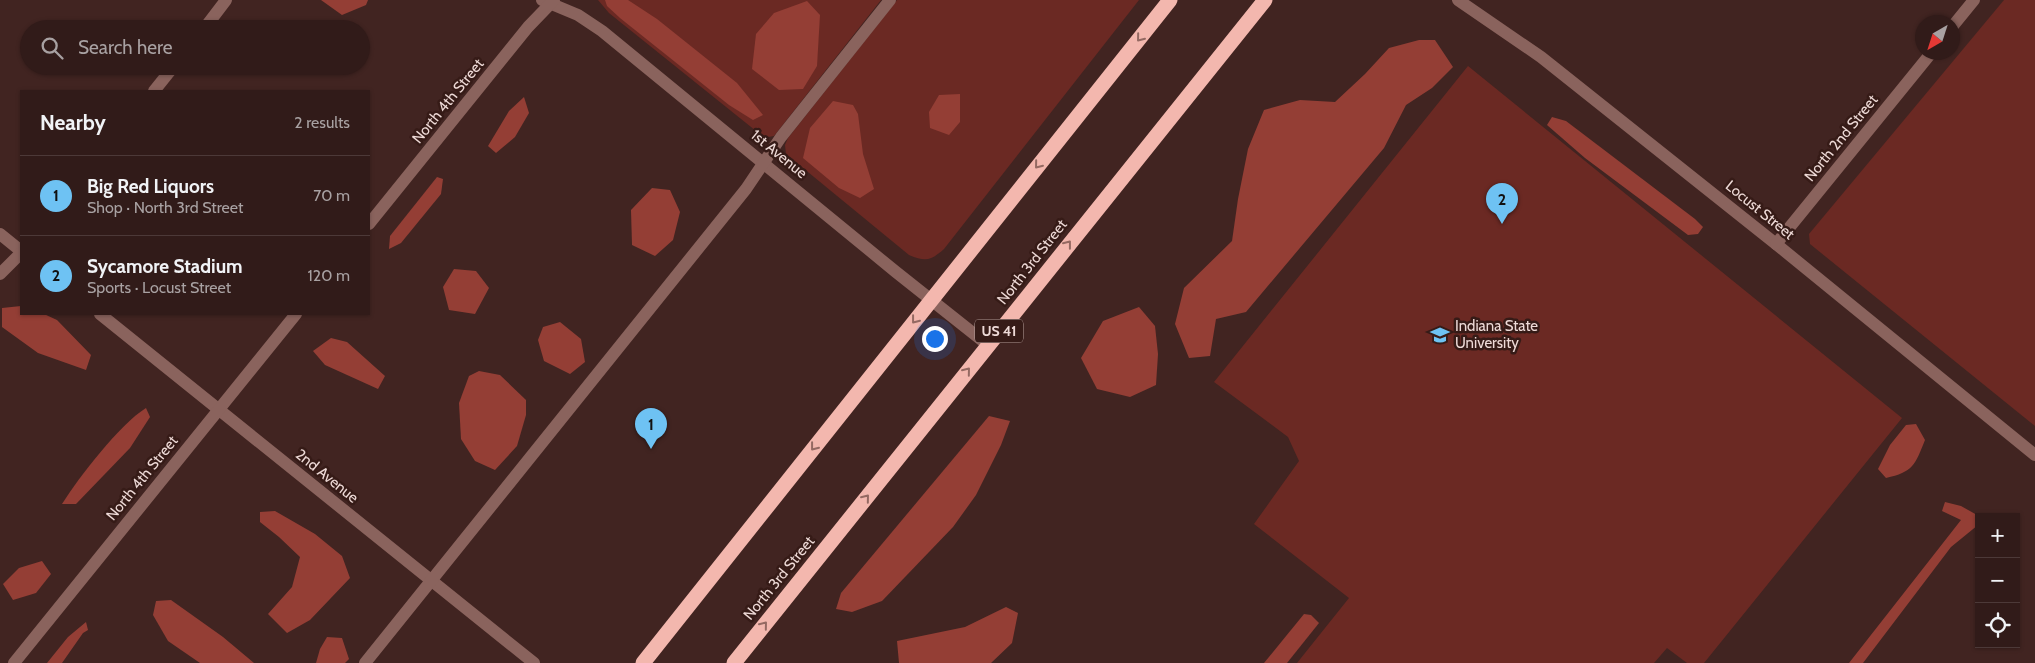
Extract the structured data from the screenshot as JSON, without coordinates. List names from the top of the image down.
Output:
{
  "streets": {
    "highway": ["North 3rd Street", "US 41"],
    "street": [
      "North 4th Street",
      "North 2nd Street",
      "1st Avenue",
      "Locust Street",
      "2nd Avenue"
    ]
  },
  "crossings": [
    ["North 4th Street", "1st Avenue"],
    ["North 4th Street", "2nd Avenue"],
    ["North 2nd Street", "Locust Street"],
    ["1st Avenue", "North 3rd Street"]
  ],
  "places": {
    "school or university": ["Indiana State University"]
  },
  "north": "bottom left",
  "page": {
    "search": "Search here",
    "heading": ["Nearby", "2 results"],
    "list": [
      {
        "mark": "1",
        "name": "Big Red Liquors",
        "note": "Shop · North 3rd Street",
        "value": "70 m"
      },
      {
        "mark": "2",
        "name": "Sycamore Stadium",
        "note": "Sports · Locust Street",
        "value": "120 m"
      }
    ],
    "pins": ["2", "1"],
    "map_buttons": ["+", "−"]
  }
}
